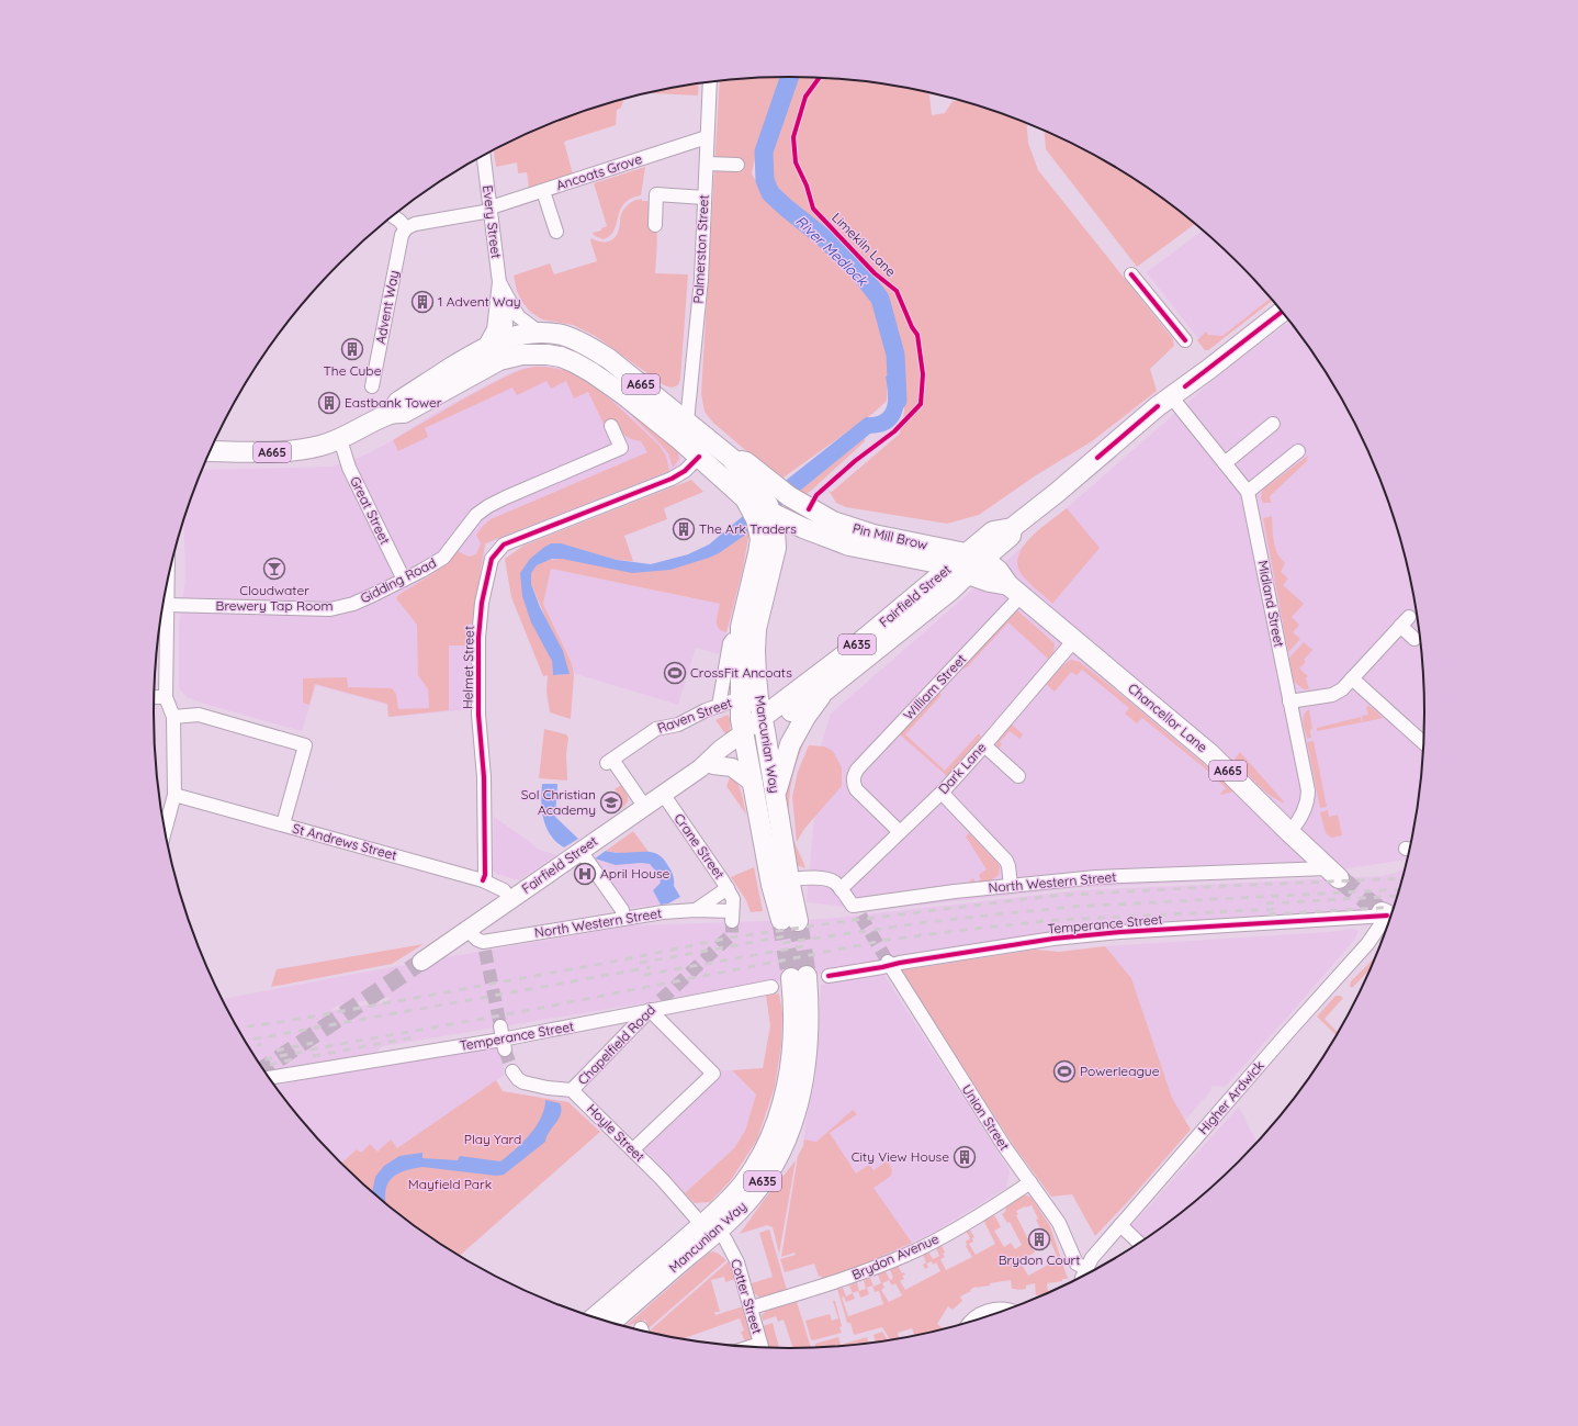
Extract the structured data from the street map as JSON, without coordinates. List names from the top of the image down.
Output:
{
  "streets": {
    "highway": [
      "A665",
      "Pin Mill Brow",
      "Fairfield Street",
      "A635",
      "Chancellor Lane",
      "Mancunian Way"
    ],
    "street": [
      "Ancoats Grove",
      "Every Street",
      "Palmerston Street",
      "Advent Way",
      "Great Street",
      "Gidding Road",
      "Midland Street",
      "Helmet Street",
      "William Street",
      "Raven Street",
      "Dark Lane",
      "St Andrews Street",
      "Crane Street",
      "North Western Street",
      "Temperance Street",
      "Chapelfield Road",
      "Higher Ardwick",
      "Union Street",
      "Hoyle Street",
      "Brydon Avenue",
      "Cotter Street"
    ],
    "cycle path": ["Limekiln Lane"]
  },
  "crossings": [
    ["Ancoats Grove", "Every Street"],
    ["Ancoats Grove", "Palmerston Street"],
    ["Ancoats Grove", "Advent Way"],
    ["Every Street", "A665"],
    ["Palmerston Street", "A665"],
    ["A665", "Great Street"],
    ["A665", "Pin Mill Brow"],
    ["A665", "Helmet Street"],
    ["A665", "Mancunian Way"],
    ["Great Street", "Gidding Road"],
    ["Pin Mill Brow", "Fairfield Street"],
    ["Pin Mill Brow", "A635"],
    ["Pin Mill Brow", "Chancellor Lane"],
    ["Pin Mill Brow", "Mancunian Way"],
    ["Fairfield Street", "A635"],
    ["Fairfield Street", "Raven Street"],
    ["Fairfield Street", "Chancellor Lane"],
    ["Fairfield Street", "Mancunian Way"],
    ["Fairfield Street", "St Andrews Street"],
    ["Fairfield Street", "Crane Street"],
    ["Fairfield Street", "North Western Street"],
    ["Midland Street", "A635"],
    ["Midland Street", "Chancellor Lane"],
    ["A635", "Chancellor Lane"],
    ["Helmet Street", "St Andrews Street"],
    ["William Street", "Chancellor Lane"],
    ["William Street", "Dark Lane"],
    ["Raven Street", "Mancunian Way"],
    ["Chancellor Lane", "Dark Lane"],
    ["Chancellor Lane", "North Western Street"],
    ["Mancunian Way", "North Western Street"],
    ["Mancunian Way", "Hoyle Street"],
    ["Dark Lane", "North Western Street"],
    ["Crane Street", "North Western Street"],
    ["Temperance Street", "Chapelfield Road"],
    ["Temperance Street", "Higher Ardwick"],
    ["Temperance Street", "Union Street"],
    ["Chapelfield Road", "Hoyle Street"],
    ["Higher Ardwick", "Union Street"],
    ["Union Street", "Brydon Avenue"],
    ["Brydon Avenue", "Cotter Street"]
  ],
  "water": ["River Medlock"],
  "parks": ["Play Yard", "Mayfield Park"],
  "places": {
    "building": [
      "1 Advent Way",
      "The Cube",
      "Eastbank Tower",
      "The Ark Traders",
      "City View House",
      "Brydon Court"
    ],
    "bar": ["Cloudwater Brewery Tap Room"],
    "sports": ["CrossFit Ancoats", "Powerleague"],
    "school or university": ["Sol Christian Academy"],
    "hospital": ["April House"]
  }
}
